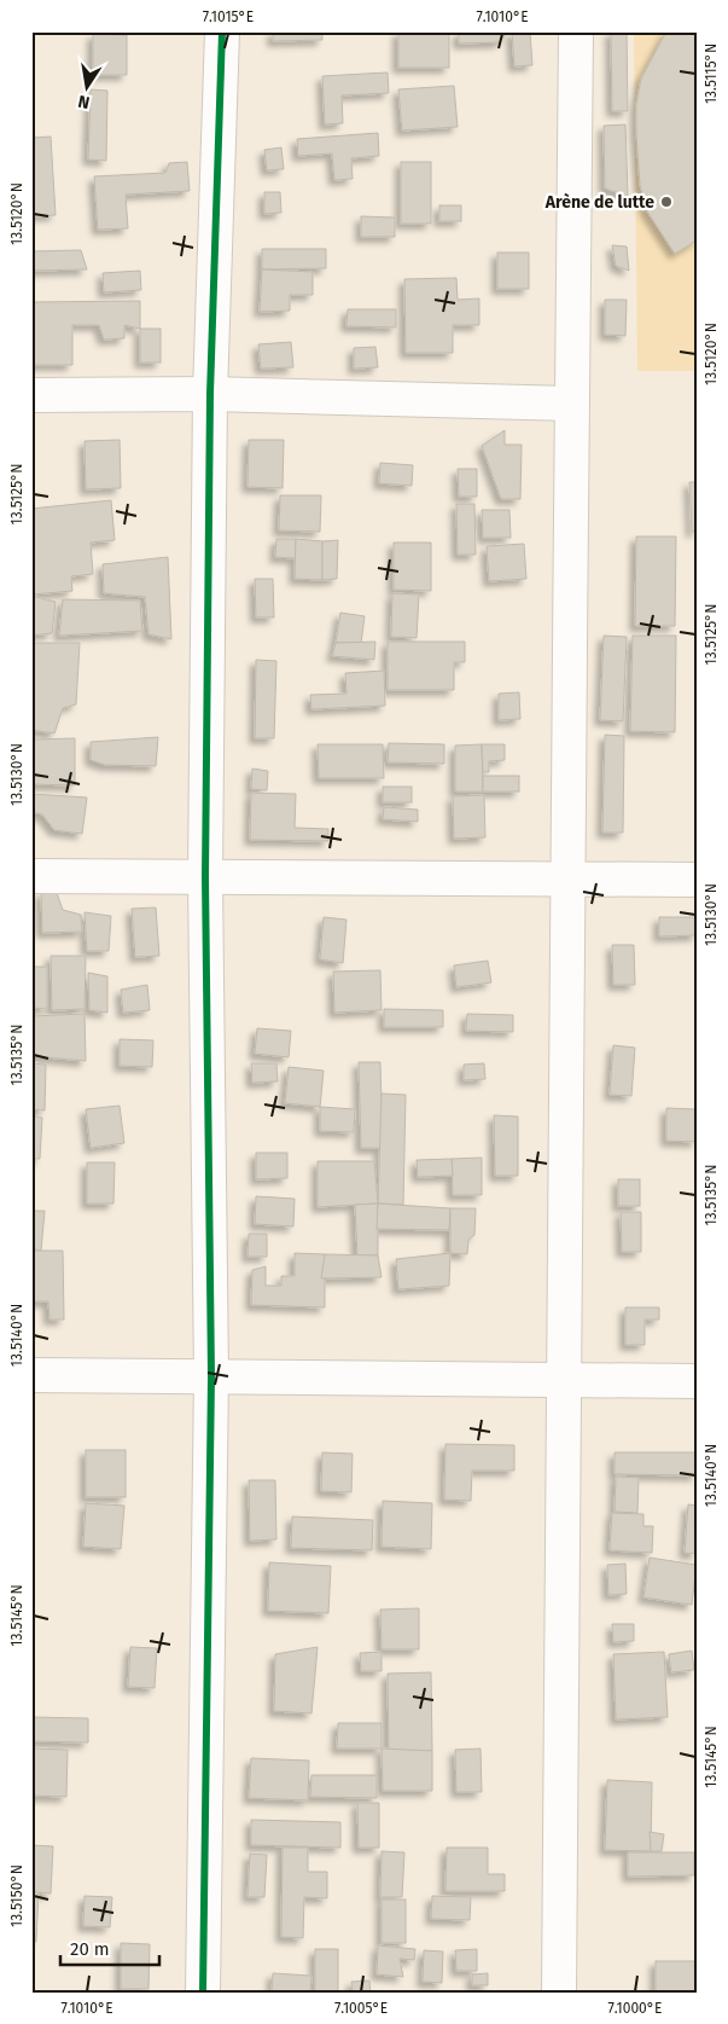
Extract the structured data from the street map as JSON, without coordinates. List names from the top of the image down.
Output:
{
  "places": ["Arène de lutte"],
  "scale_bar": "20 m",
  "north": "bottom",
  "coordinates": [
    "7.1015°E",
    "7.1010°E",
    "13.5115°N",
    "13.5120°N",
    "13.5125°N",
    "13.5130°N",
    "13.5135°N",
    "13.5140°N",
    "13.5145°N",
    "13.5150°N",
    "7.1005°E",
    "7.1000°E"
  ]
}
